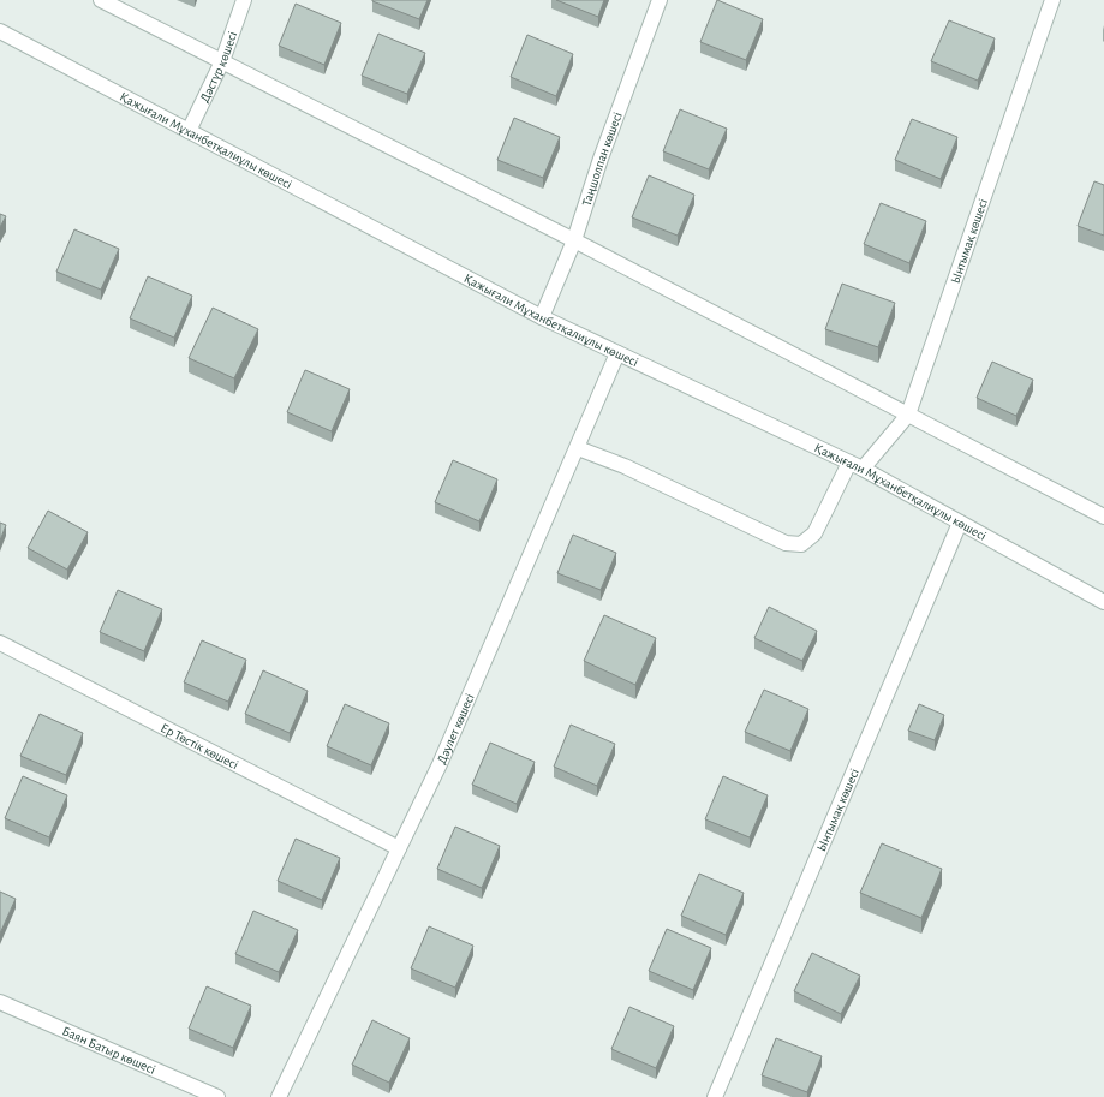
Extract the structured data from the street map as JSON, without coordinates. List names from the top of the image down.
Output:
{
  "streets": {
    "street": [
      "Дәстүр көшесі",
      "Қажығали Мұханбетқалиұлы көшесі",
      "Таңшолпан көшесі",
      "Ынтымақ көшесі",
      "Дәулет көшесі",
      "Ер Төстік көшесі",
      "Баян Батыр көшесі"
    ]
  },
  "crossings": [
    ["Дәстүр көшесі", "Қажығали Мұханбетқалиұлы көшесі"],
    ["Қажығали Мұханбетқалиұлы көшесі", "Таңшолпан көшесі"],
    ["Қажығали Мұханбетқалиұлы көшесі", "Ынтымақ көшесі"],
    ["Қажығали Мұханбетқалиұлы көшесі", "Дәулет көшесі"],
    ["Ынтымақ көшесі", "Дәулет көшесі"],
    ["Дәулет көшесі", "Ер Төстік көшесі"]
  ]
}
